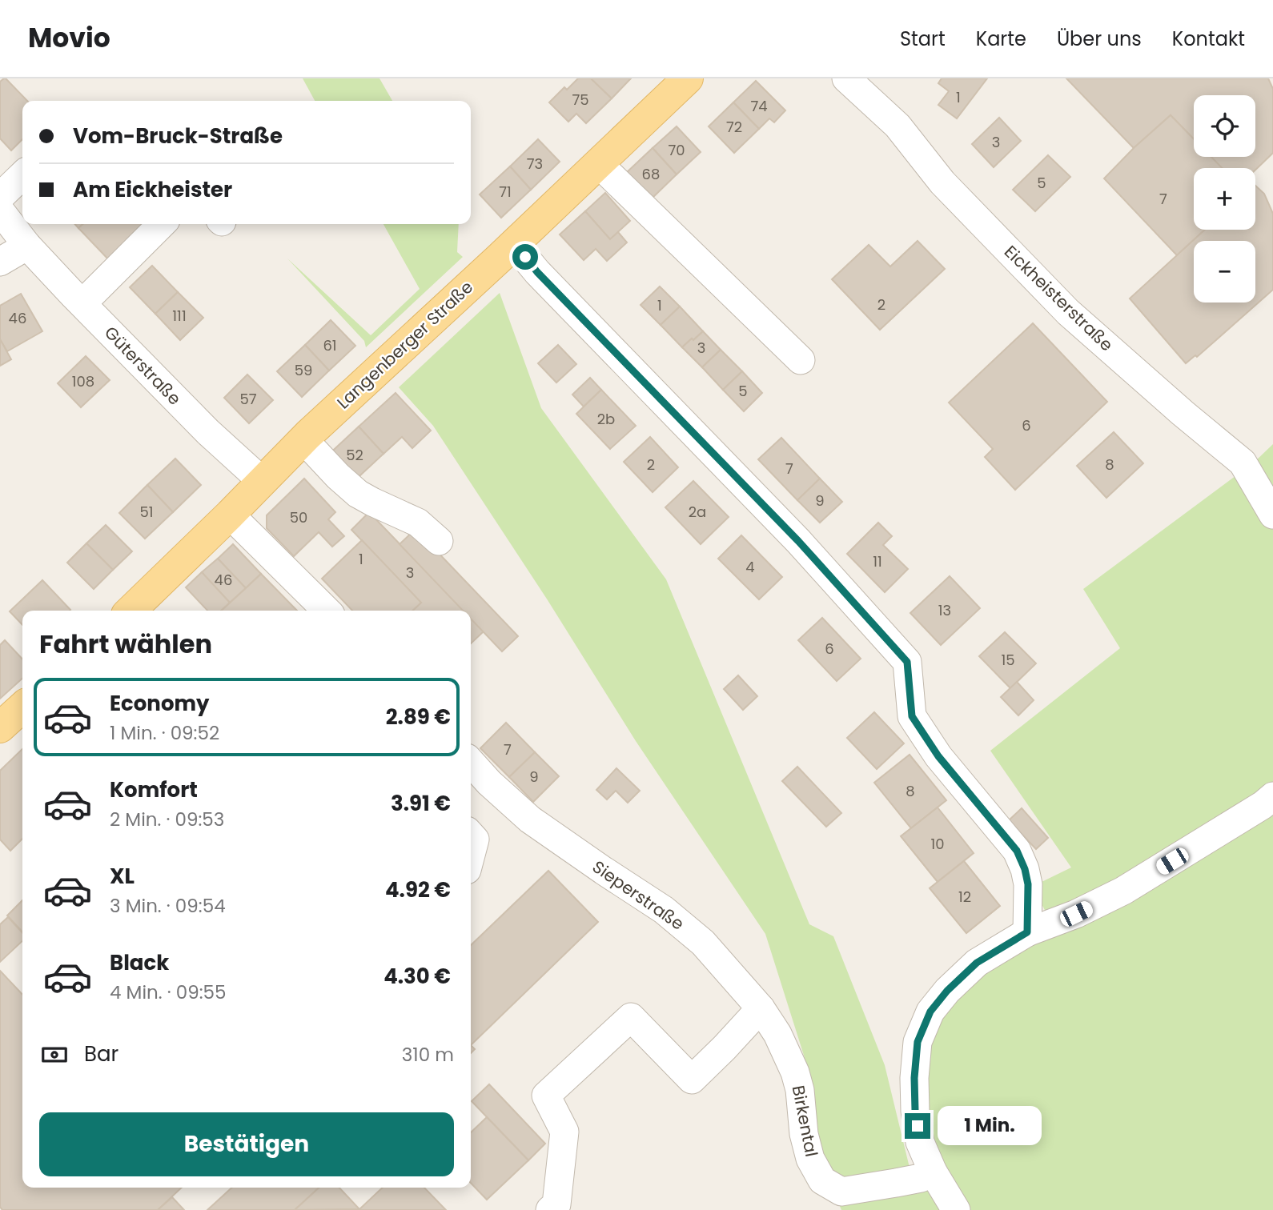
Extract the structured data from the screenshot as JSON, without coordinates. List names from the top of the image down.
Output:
{
  "streets": {
    "main road": ["Langenberger Straße"],
    "street": [
      "Eickheisterstraße",
      "Güterstraße",
      "Sieperstraße",
      "Birkental"
    ]
  },
  "crossings": [
    ["Langenberger Straße", "Güterstraße"],
    ["Sieperstraße", "Birkental"]
  ],
  "house_numbers": [
    "1",
    "75",
    "74",
    "72",
    "3",
    "70",
    "73",
    "68",
    "5",
    "71",
    "7",
    "2",
    "1",
    "111",
    "46",
    "61",
    "3",
    "59",
    "108",
    "5",
    "57",
    "2b",
    "6",
    "52",
    "2",
    "8",
    "7",
    "9",
    "51",
    "2a",
    "50",
    "1",
    "11",
    "4",
    "3",
    "46",
    "13",
    "6",
    "15",
    "7",
    "9",
    "8",
    "10",
    "12"
  ],
  "page": {
    "header": "Movio",
    "nav": [
      "Start",
      "Karte",
      "Über uns",
      "Kontakt"
    ],
    "map_buttons": ["+", "−"],
    "banner": ["Vom-Bruck-Straße", "Am Eickheister"],
    "heading": "Fahrt wählen",
    "list": [
      {
        "name": "Economy",
        "note": "1 Min. · 09:52",
        "value": "2.89 €"
      },
      {
        "name": "Komfort",
        "note": "2 Min. · 09:53",
        "value": "3.91 €"
      },
      {
        "name": "XL",
        "note": "3 Min. · 09:54",
        "value": "4.92 €"
      },
      {
        "name": "Black",
        "note": "4 Min. · 09:55",
        "value": "4.30 €"
      }
    ],
    "pay": ["Bar", "310 m"],
    "buttons": "Bestätigen",
    "bubble": "1 Min."
  }
}
